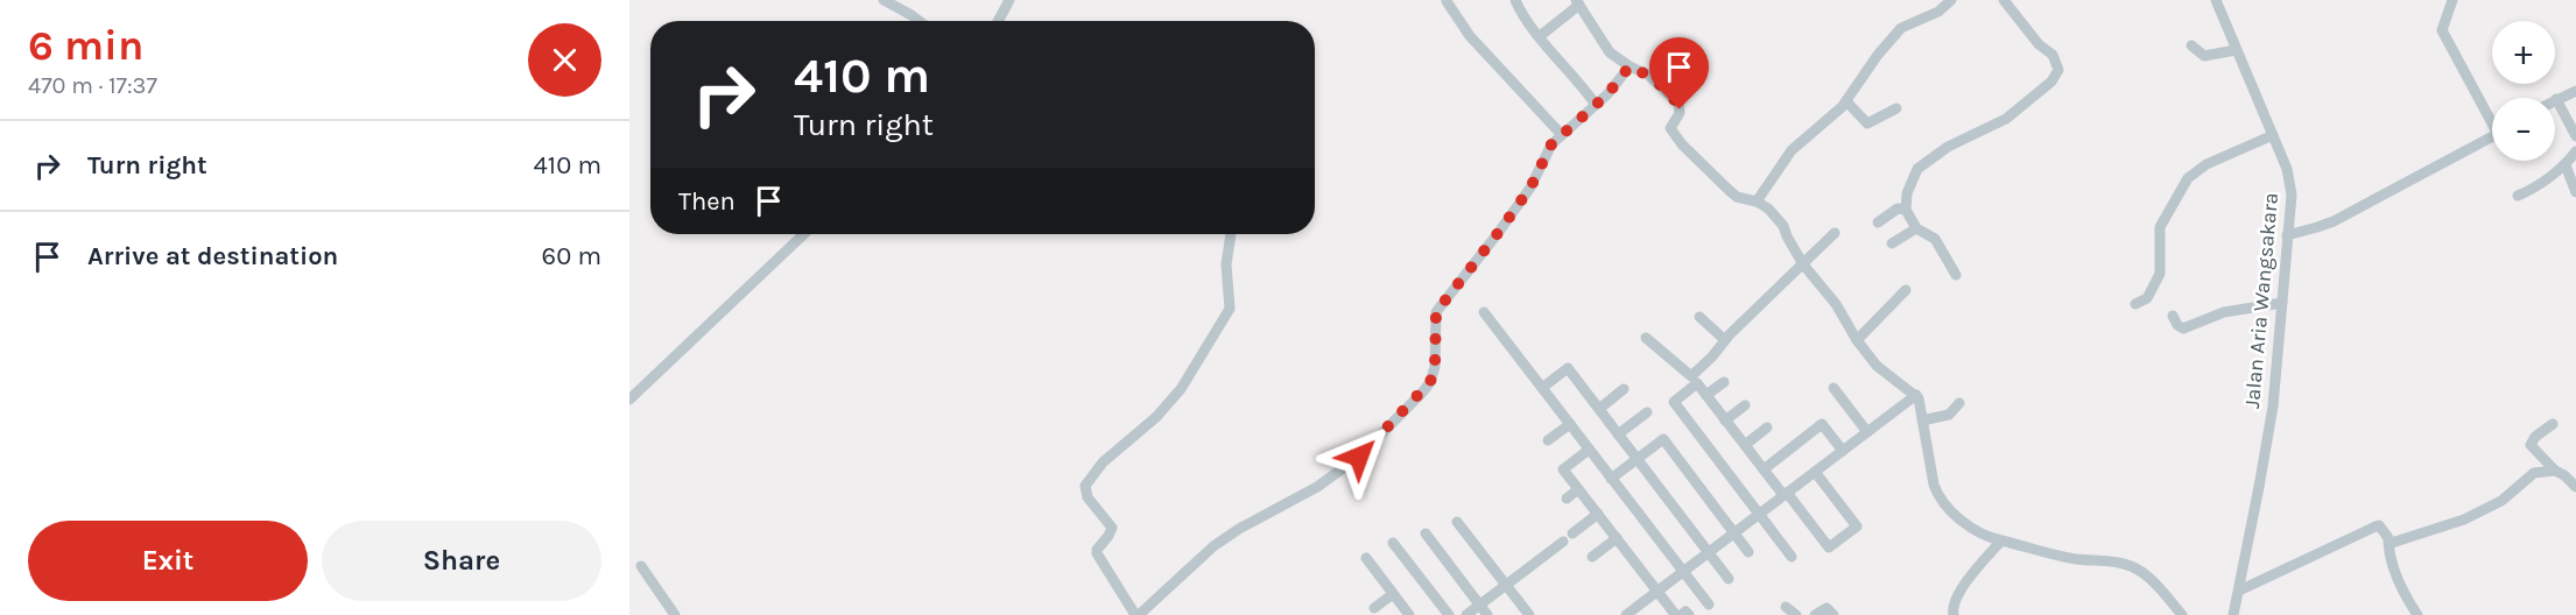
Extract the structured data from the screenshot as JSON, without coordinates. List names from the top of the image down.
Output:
{
  "streets": {
    "street": ["Jalan Aria Wangsakara"]
  },
  "page": {
    "heading": ["6 min", "470 m · 17:37"],
    "map_buttons": ["+", "−"],
    "turn": ["410 m", "Turn right"],
    "list": [
      {
        "name": "Turn right",
        "value": "410 m"
      },
      {
        "name": "Arrive at destination",
        "value": "60 m"
      }
    ],
    "then": "Then",
    "buttons": ["Exit", "Share"]
  }
}
